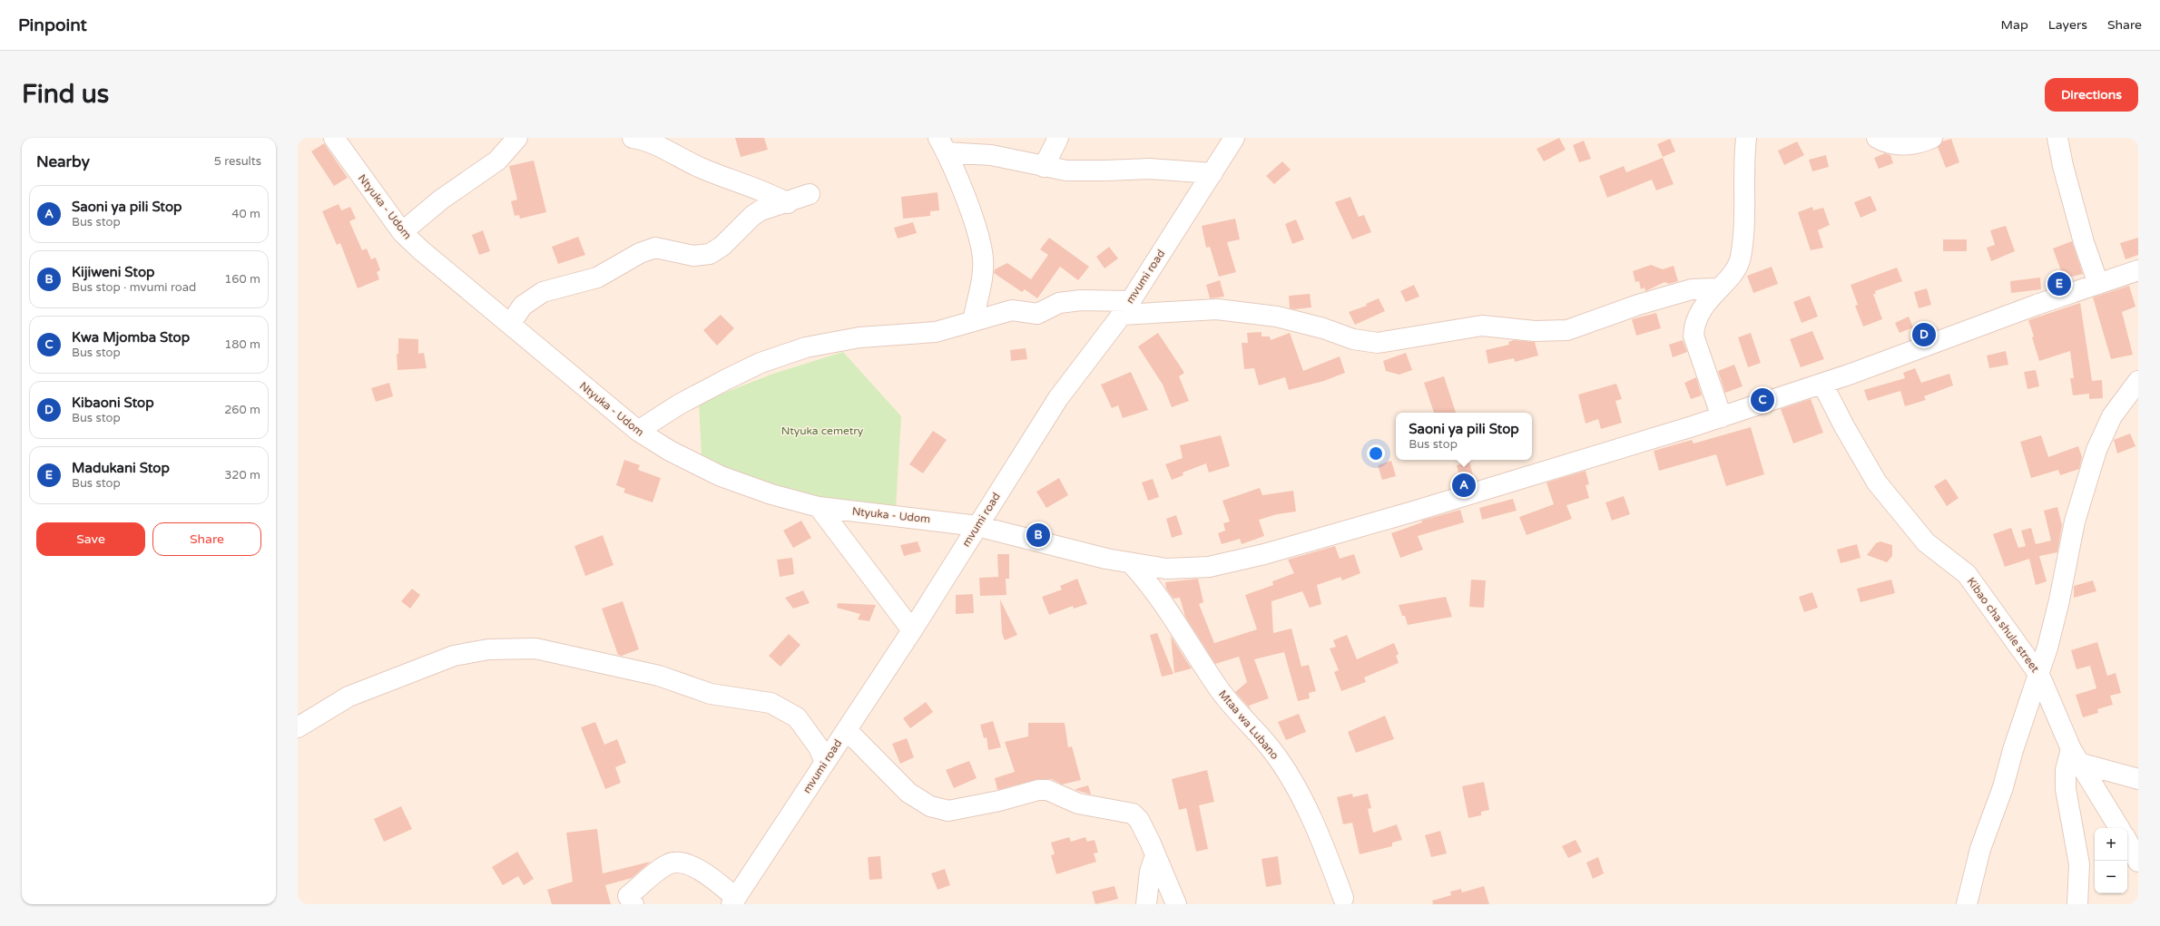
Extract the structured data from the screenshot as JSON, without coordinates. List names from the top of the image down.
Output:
{
  "streets": {
    "street": [
      "Ntyuka - Udom",
      "mvumi road",
      "Kibao cha shule street",
      "Mtaa wa Lubano"
    ]
  },
  "crossings": [
    ["Ntyuka - Udom", "mvumi road"],
    ["Ntyuka - Udom", "Kibao cha shule street"],
    ["Ntyuka - Udom", "Mtaa wa Lubano"]
  ],
  "parks": ["Ntyuka cemetry"],
  "page": {
    "header": "Pinpoint",
    "nav": ["Map", "Layers", "Share"],
    "buttons": [
      "Directions",
      ["Save", "Share"]
    ],
    "title": "Find us",
    "heading": ["Nearby", "5 results"],
    "list": [
      {
        "mark": "A",
        "name": "Saoni ya pili Stop",
        "note": "Bus stop",
        "value": "40 m"
      },
      {
        "mark": "B",
        "name": "Kijiweni Stop",
        "note": "Bus stop · mvumi road",
        "value": "160 m"
      },
      {
        "mark": "C",
        "name": "Kwa Mjomba Stop",
        "note": "Bus stop",
        "value": "180 m"
      },
      {
        "mark": "D",
        "name": "Kibaoni Stop",
        "note": "Bus stop",
        "value": "260 m"
      },
      {
        "mark": "E",
        "name": "Madukani Stop",
        "note": "Bus stop",
        "value": "320 m"
      }
    ],
    "pins": [
      "E",
      "D",
      "C",
      "A",
      "B"
    ],
    "popup": ["Saoni ya pili Stop", "Bus stop"],
    "map_buttons": ["+", "−"]
  }
}
